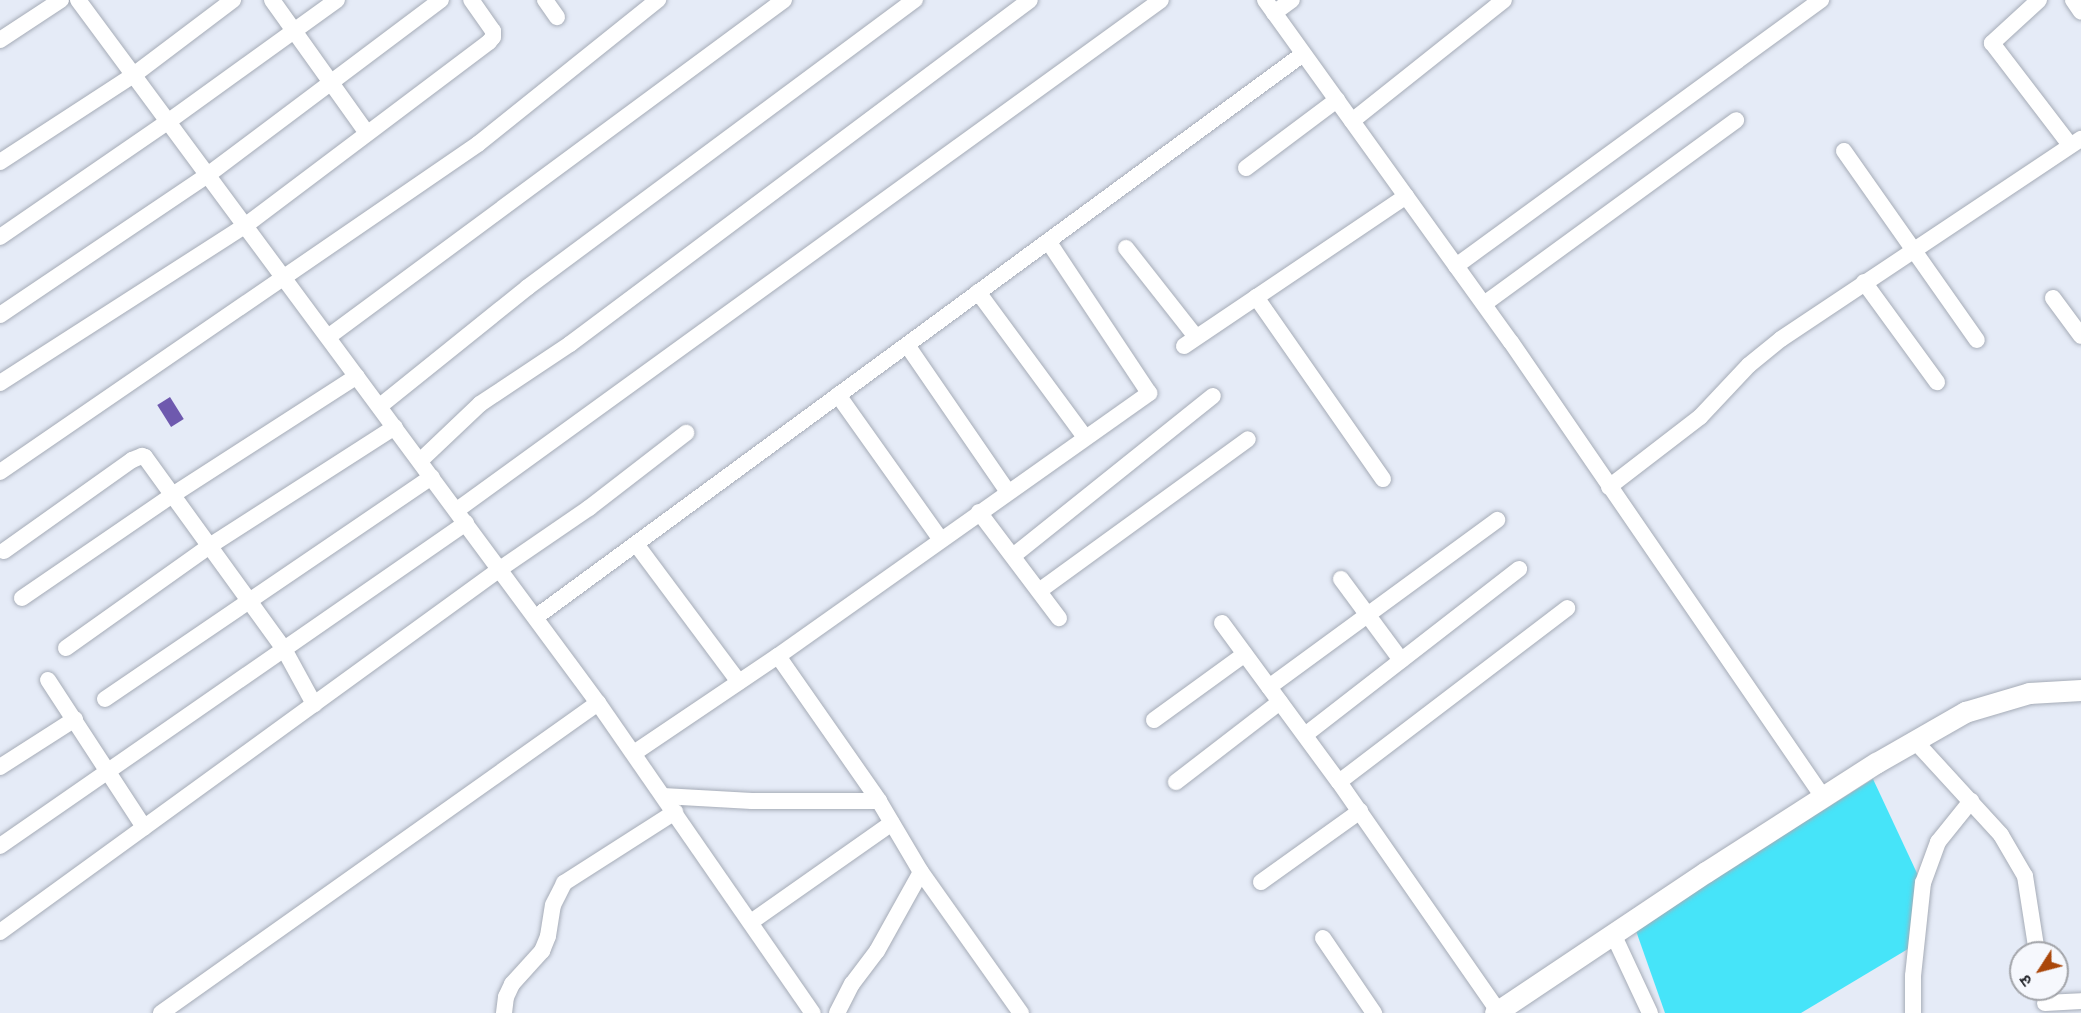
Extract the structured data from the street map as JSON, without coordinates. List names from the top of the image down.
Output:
{
  "north": "bottom left"
}
